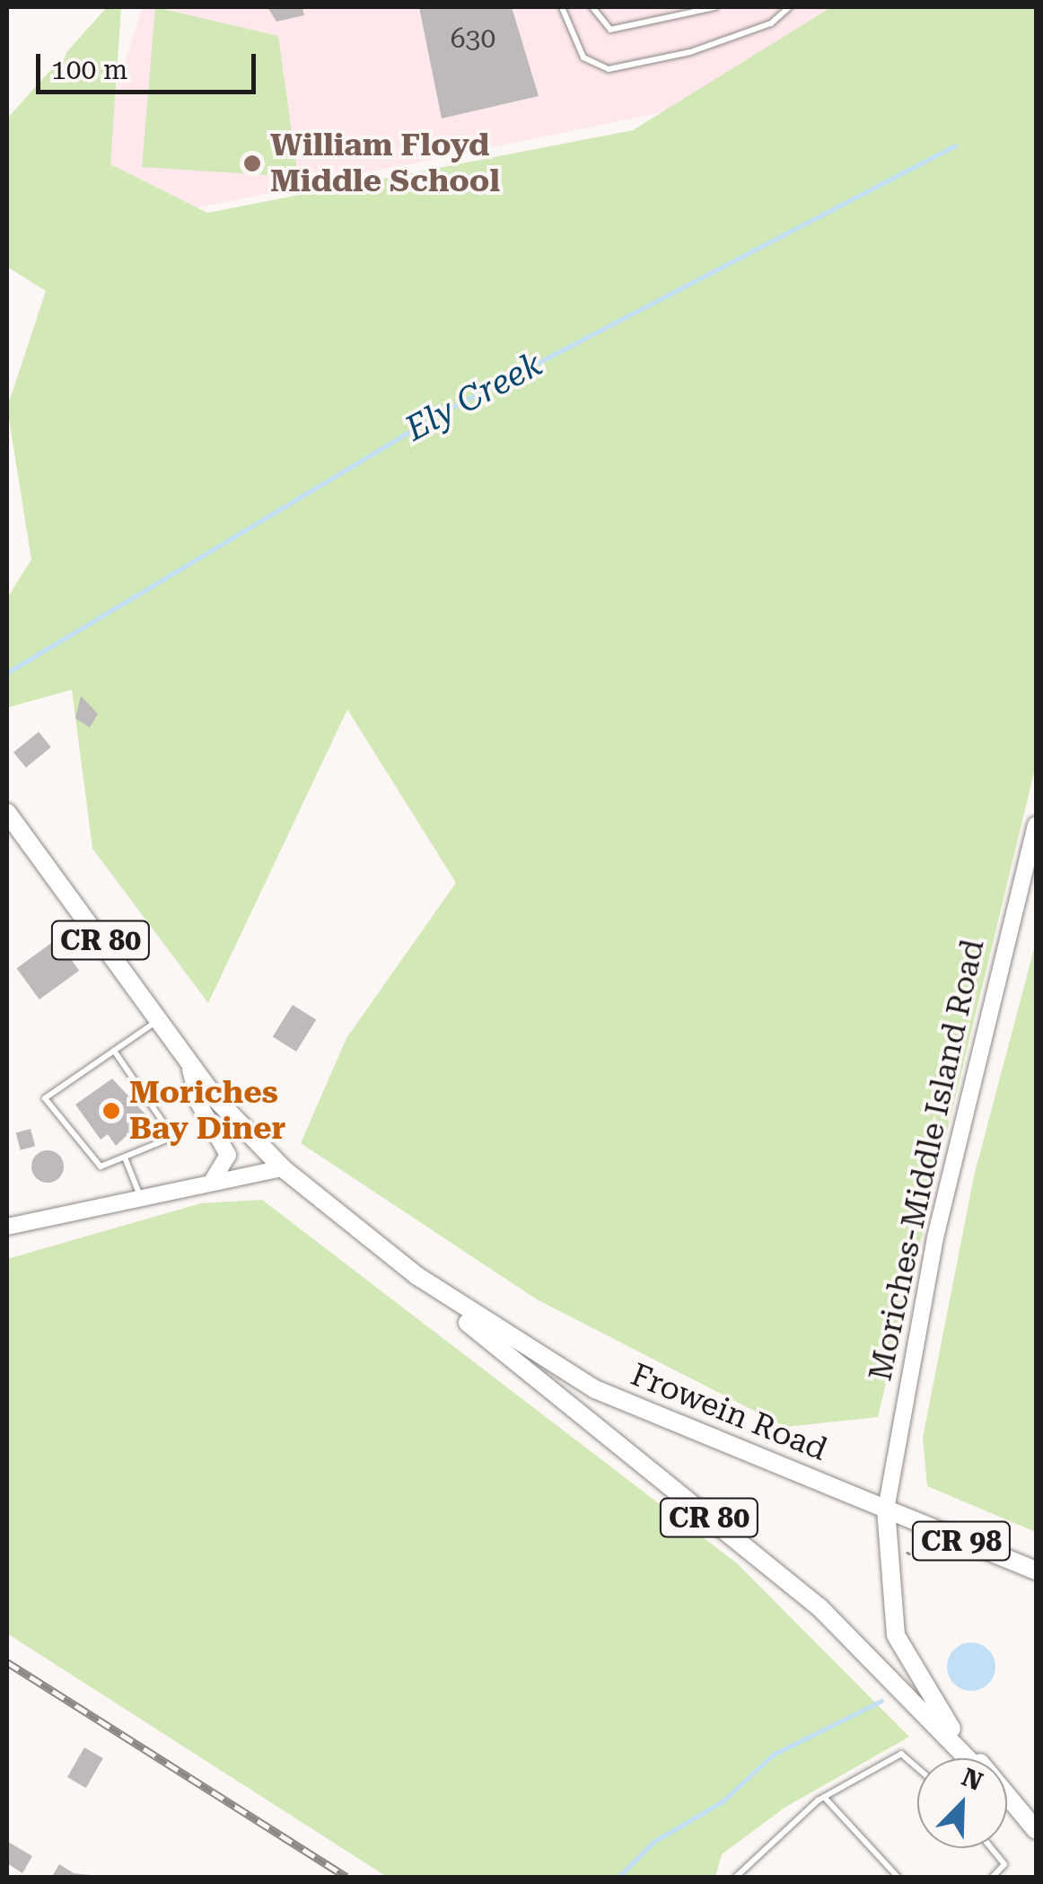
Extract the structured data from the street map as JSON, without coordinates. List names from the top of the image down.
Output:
{
  "streets": {
    "main road": [
      "CR 80",
      "Moriches-Middle Island Road",
      "Frowein Road",
      "CR 98"
    ]
  },
  "crossings": [
    ["CR 80", "Moriches-Middle Island Road"],
    ["CR 80", "Frowein Road"],
    ["Moriches-Middle Island Road", "Frowein Road"]
  ],
  "water": ["Ely Creek"],
  "places": ["William Floyd Middle School", "Moriches Bay Diner"],
  "house_numbers": ["630"],
  "scale_bar": "100 m",
  "north": "top right"
}
